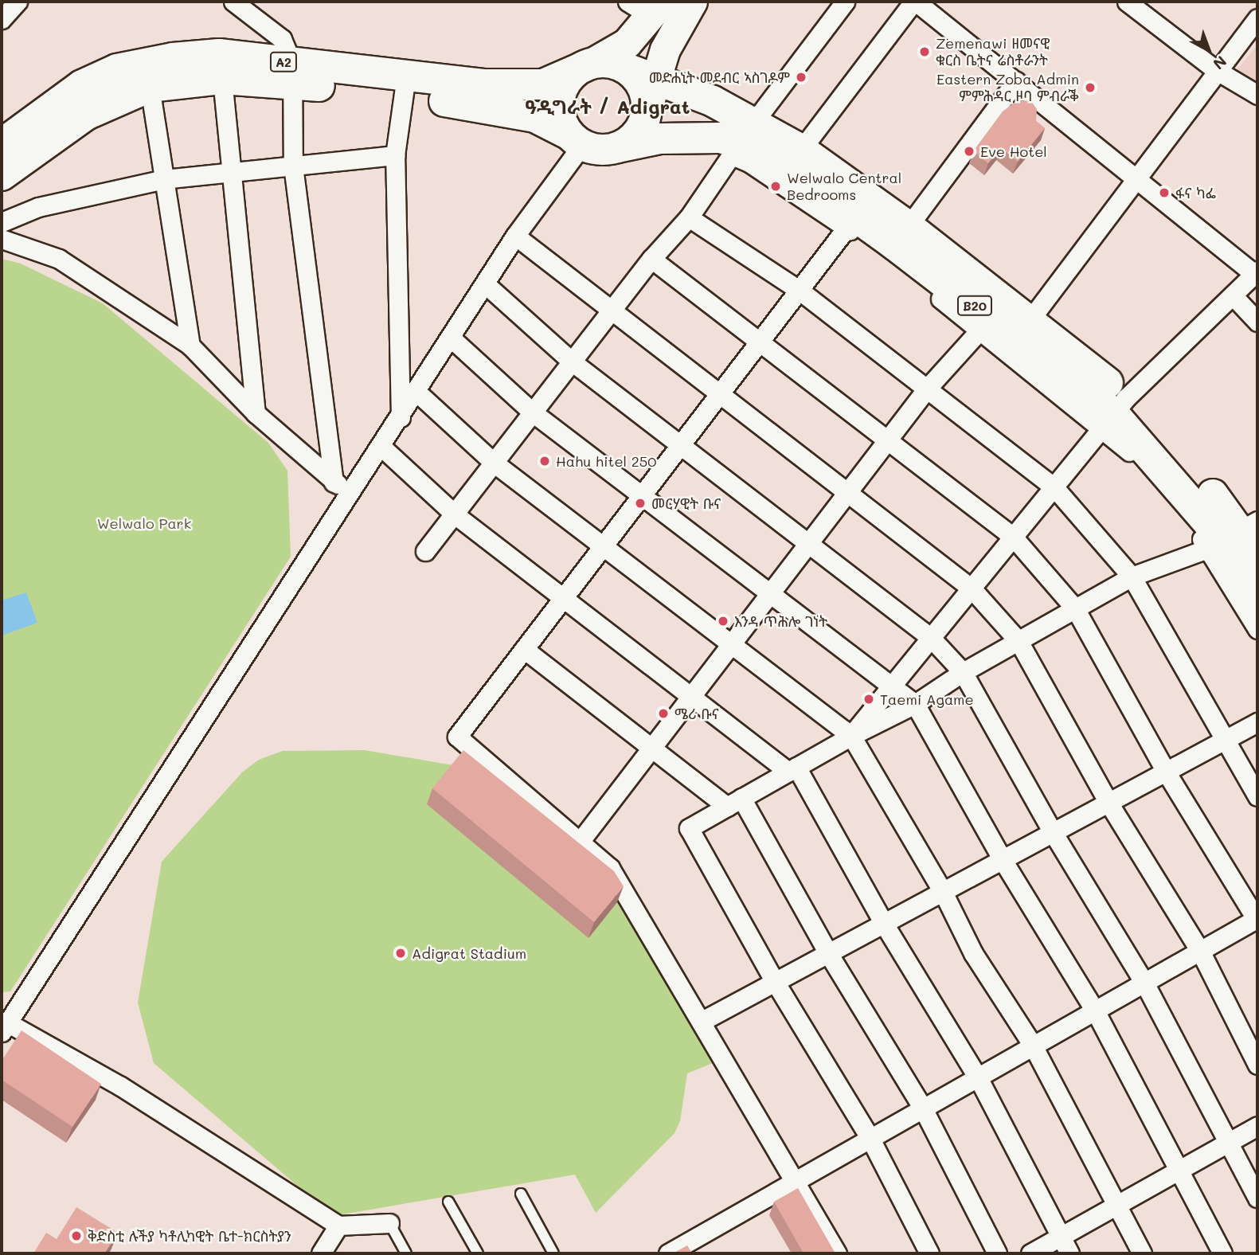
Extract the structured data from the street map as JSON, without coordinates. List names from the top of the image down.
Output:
{
  "streets": {
    "highway": ["A2", "B20"]
  },
  "crossings": [
    ["A2", "B20"]
  ],
  "districts": ["ዓዲግራት / Adigrat"],
  "parks": ["Welwalo Park"],
  "places": [
    "Zemenawi ዘመናዊ ቁርስ ቤትና ሬስቶራንት",
    "መድሐኒት መደብር ኣስገዶም",
    "Eastern Zoba Admin ምምሕዳር ዞባ ምብራቕ",
    "Eve Hotel",
    "Welwalo Central Bedrooms",
    "ፋና ካፌ",
    "Hahu hitel 250",
    "መርሃዊት ቡና",
    "እንዳ ጥሕሎ ገነት",
    "Taemi Agame",
    "ሜሪ ቡና",
    "Adigrat Stadium",
    "ቅድስቲ ሉችያ ካቶሊካዊት ቤተ-ክርስትያን"
  ],
  "north": "bottom right"
}
